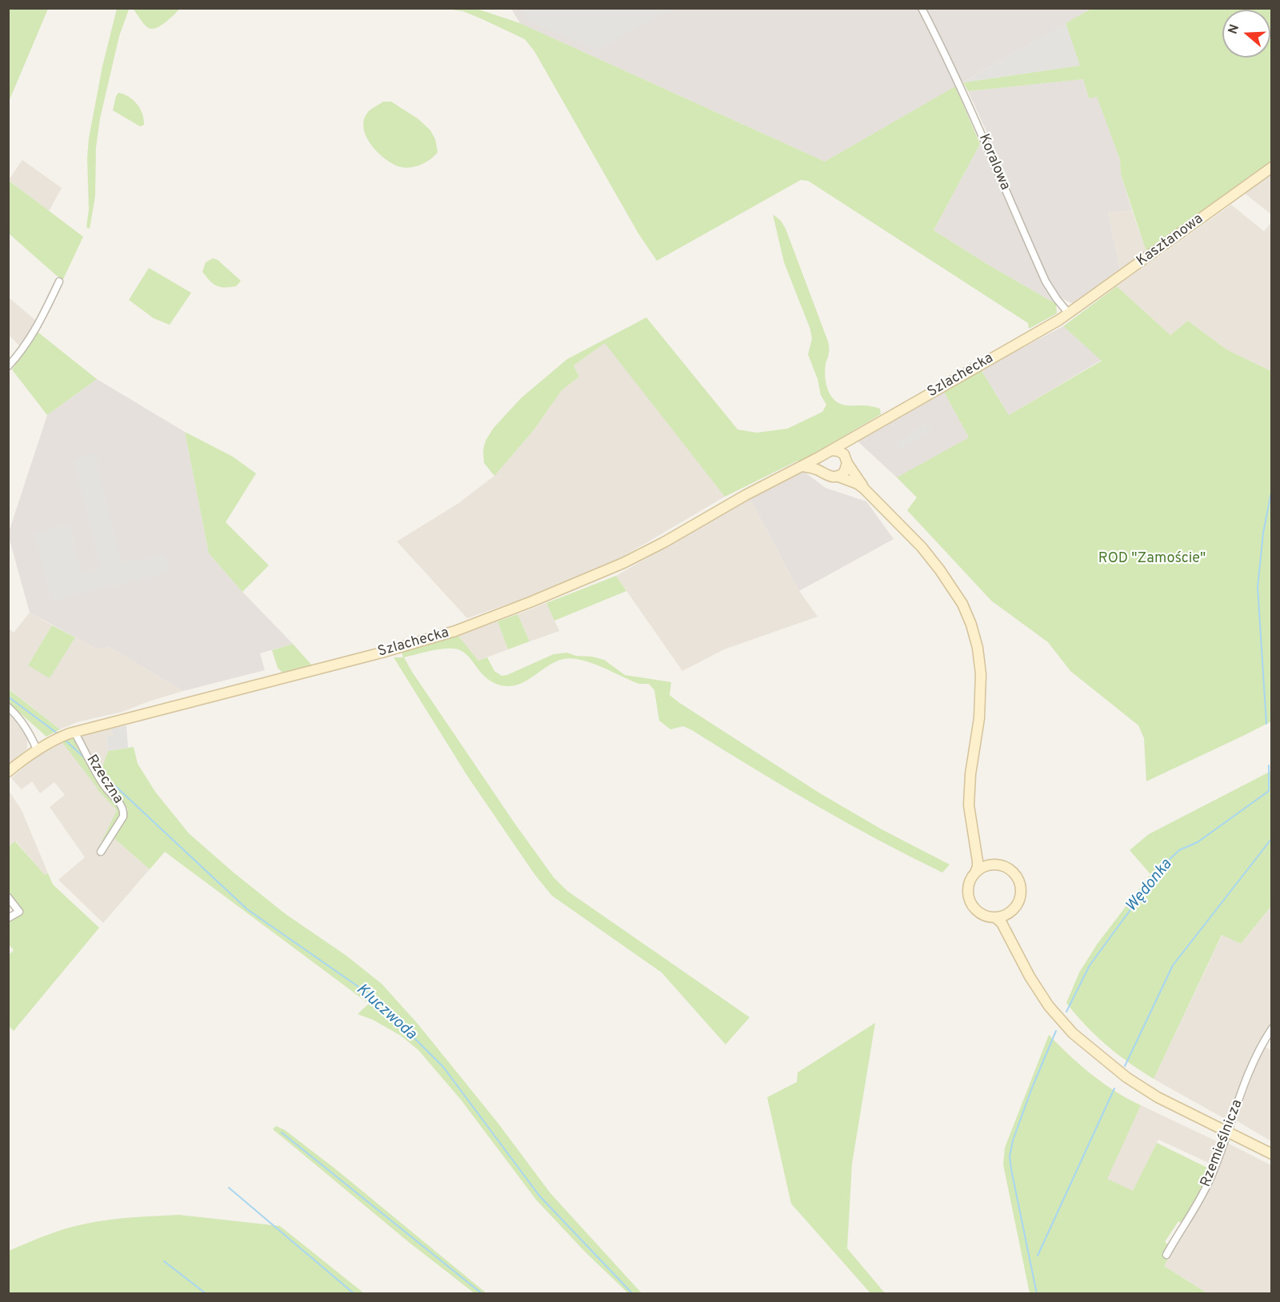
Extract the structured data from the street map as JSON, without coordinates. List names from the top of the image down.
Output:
{
  "streets": {
    "street": [
      "Koralowa",
      "Kasztanowa",
      "Szlachecka",
      "Rzeczna",
      "Rzemieślnicza"
    ]
  },
  "crossings": [
    ["Koralowa", "Kasztanowa"],
    ["Koralowa", "Szlachecka"],
    ["Kasztanowa", "Szlachecka"],
    ["Szlachecka", "Rzeczna"]
  ],
  "water": ["Wędonka", "Kluczwoda"],
  "parks": ["ROD \"Zamoście\""],
  "north": "left"
}
